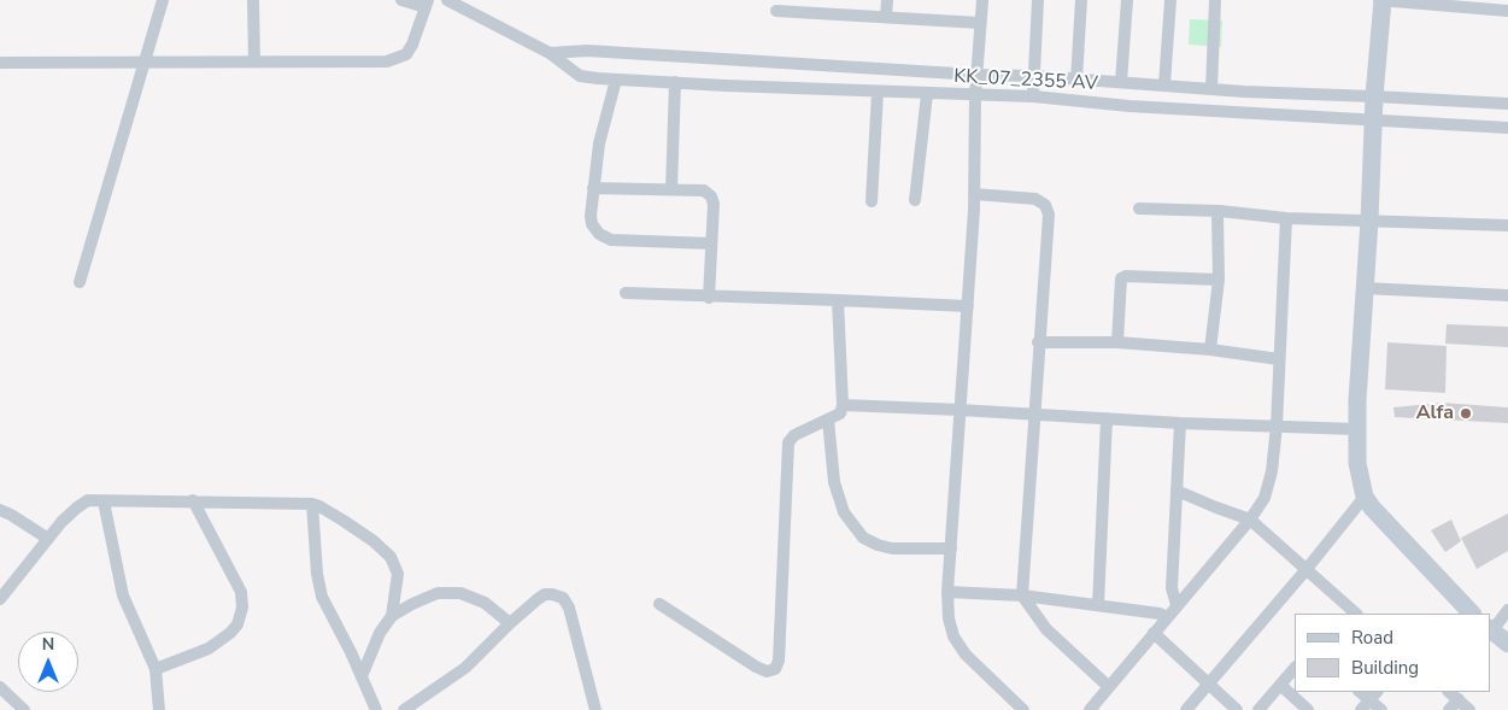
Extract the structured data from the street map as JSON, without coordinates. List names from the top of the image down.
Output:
{
  "streets": {
    "street": ["KK_07_2355 AV"]
  },
  "places": ["Alfa"],
  "legend": ["Road", "Building"],
  "north": "top"
}
